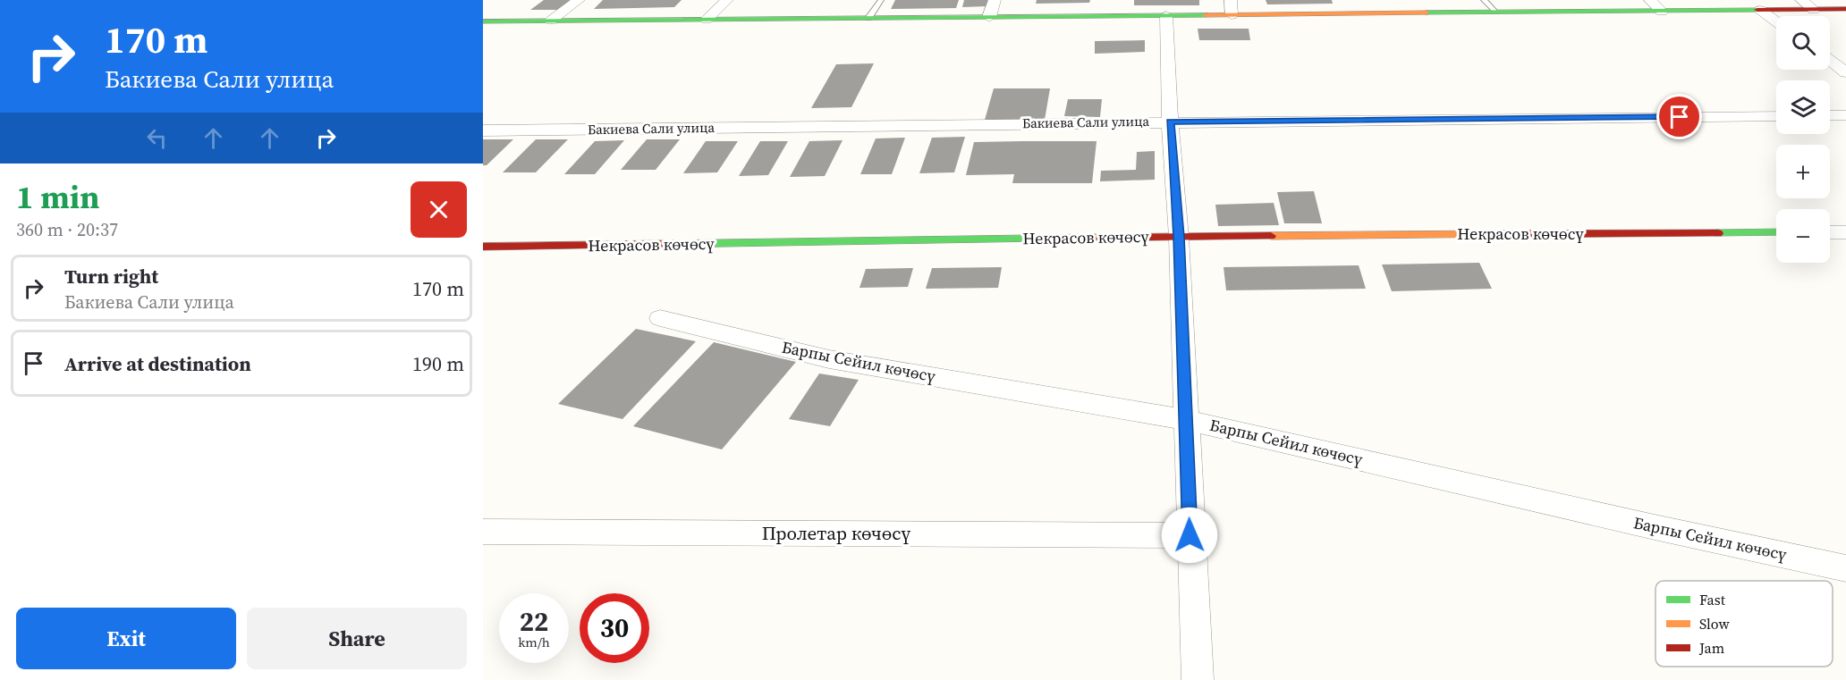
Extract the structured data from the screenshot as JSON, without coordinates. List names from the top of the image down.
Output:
{
  "streets": {
    "main road": ["Некрасов көчөсү"],
    "street": ["Бакиева Сали улица", "Барпы Сейил көчөсү", "Пролетар көчөсү"]
  },
  "legend": ["Fast", "Slow", "Jam"],
  "page": {
    "turn": ["170 m", "Бакиева Сали улица"],
    "map_buttons": ["+", "−"],
    "heading": ["1 min", "360 m · 20:37"],
    "list": [
      {
        "name": "Turn right",
        "note": "Бакиева Сали улица",
        "value": "170 m"
      },
      {
        "name": "Arrive at destination",
        "value": "190 m"
      }
    ],
    "speed": "22 km/h",
    "limit": "30",
    "buttons": ["Exit", "Share"]
  }
}
